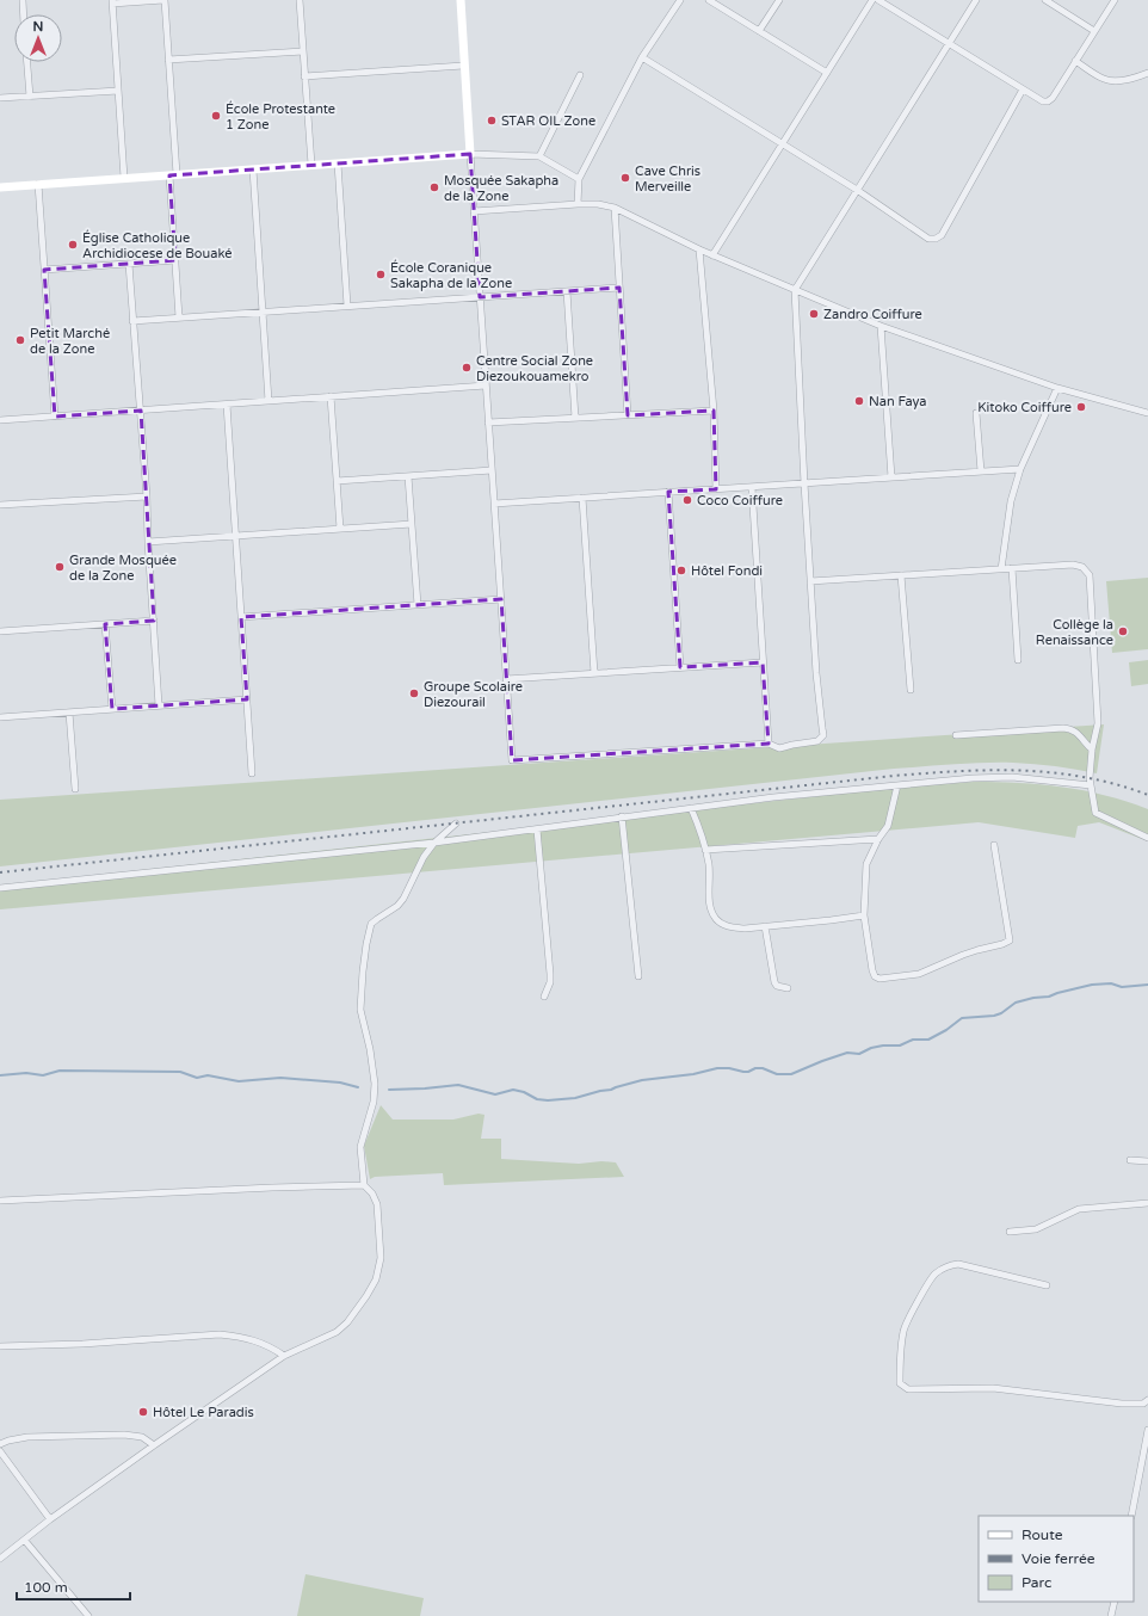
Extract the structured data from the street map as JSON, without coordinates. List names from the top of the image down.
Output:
{
  "places": [
    "École Protestante 1 Zone",
    "STAR OIL Zone",
    "Cave Chris Merveille",
    "Mosquée Sakapha de la Zone",
    "Église Catholique Archidiocese de Bouaké",
    "École Coranique Sakapha de la Zone",
    "Zandro Coiffure",
    "Petit Marché de la Zone",
    "Centre Social Zone Diezoukouamekro",
    "Nan Faya",
    "Kitoko Coiffure",
    "Coco Coiffure",
    "Grande Mosquée de la Zone",
    "Hôtel Fondi",
    "Collège la Renaissance",
    "Groupe Scolaire Diezourail",
    "Hôtel Le Paradis"
  ],
  "legend": ["Route", "Voie ferrée", "Parc"],
  "scale_bar": "100 m",
  "north": "top"
}
